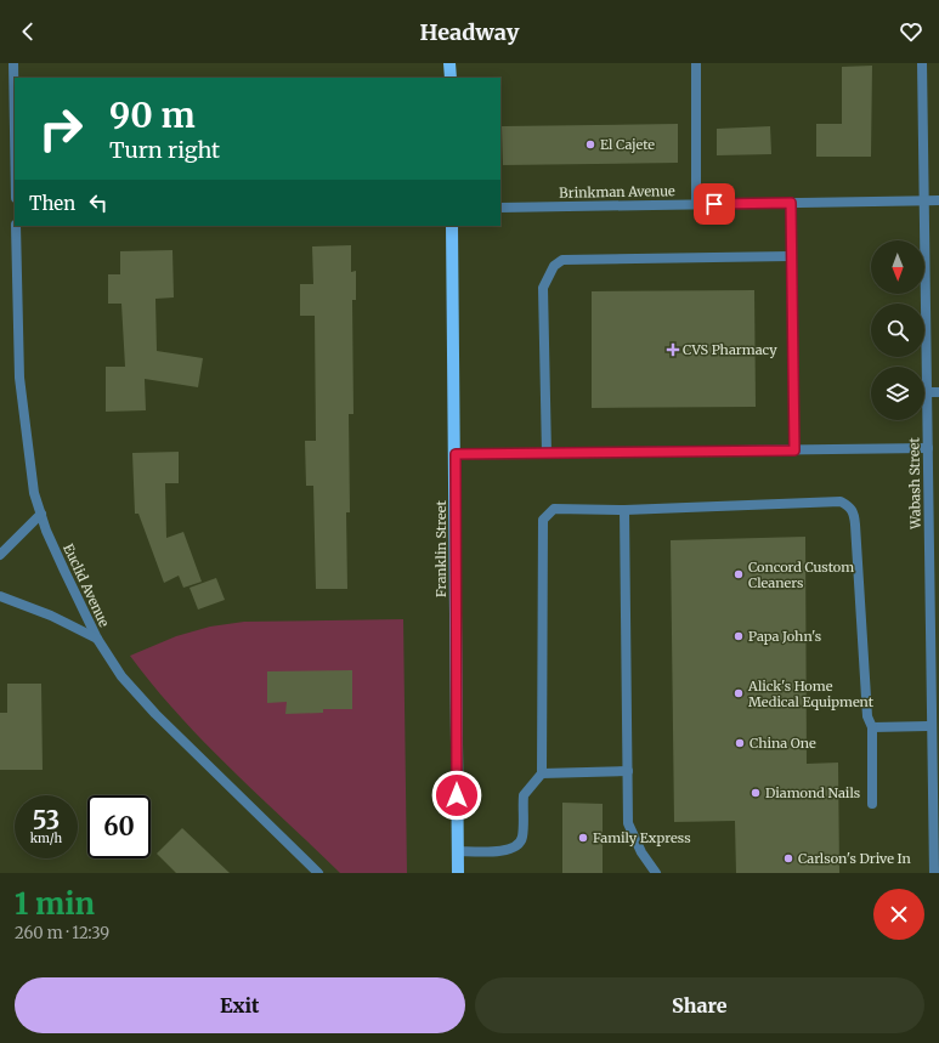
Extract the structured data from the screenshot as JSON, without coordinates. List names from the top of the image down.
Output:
{
  "streets": {
    "main road": ["Franklin Street"],
    "street": ["Brinkman Avenue", "Wabash Street", "Euclid Avenue"]
  },
  "crossings": [
    ["Brinkman Avenue", "Wabash Street"]
  ],
  "places": {
    "other": [
      "El Cajete",
      "Concord Custom Cleaners",
      "Papa John's",
      "Alick's Home Medical Equipment",
      "China One",
      "Diamond Nails",
      "Family Express",
      "Carlson's Drive In"
    ],
    "health": ["CVS Pharmacy"]
  },
  "north": "bottom",
  "page": {
    "header": "Headway",
    "turn": ["90 m", "Turn right"],
    "then": "Then",
    "speed": "53 km/h",
    "limit": "60",
    "heading": ["1 min", "260 m · 12:39"],
    "buttons": ["Exit", "Share"]
  }
}
